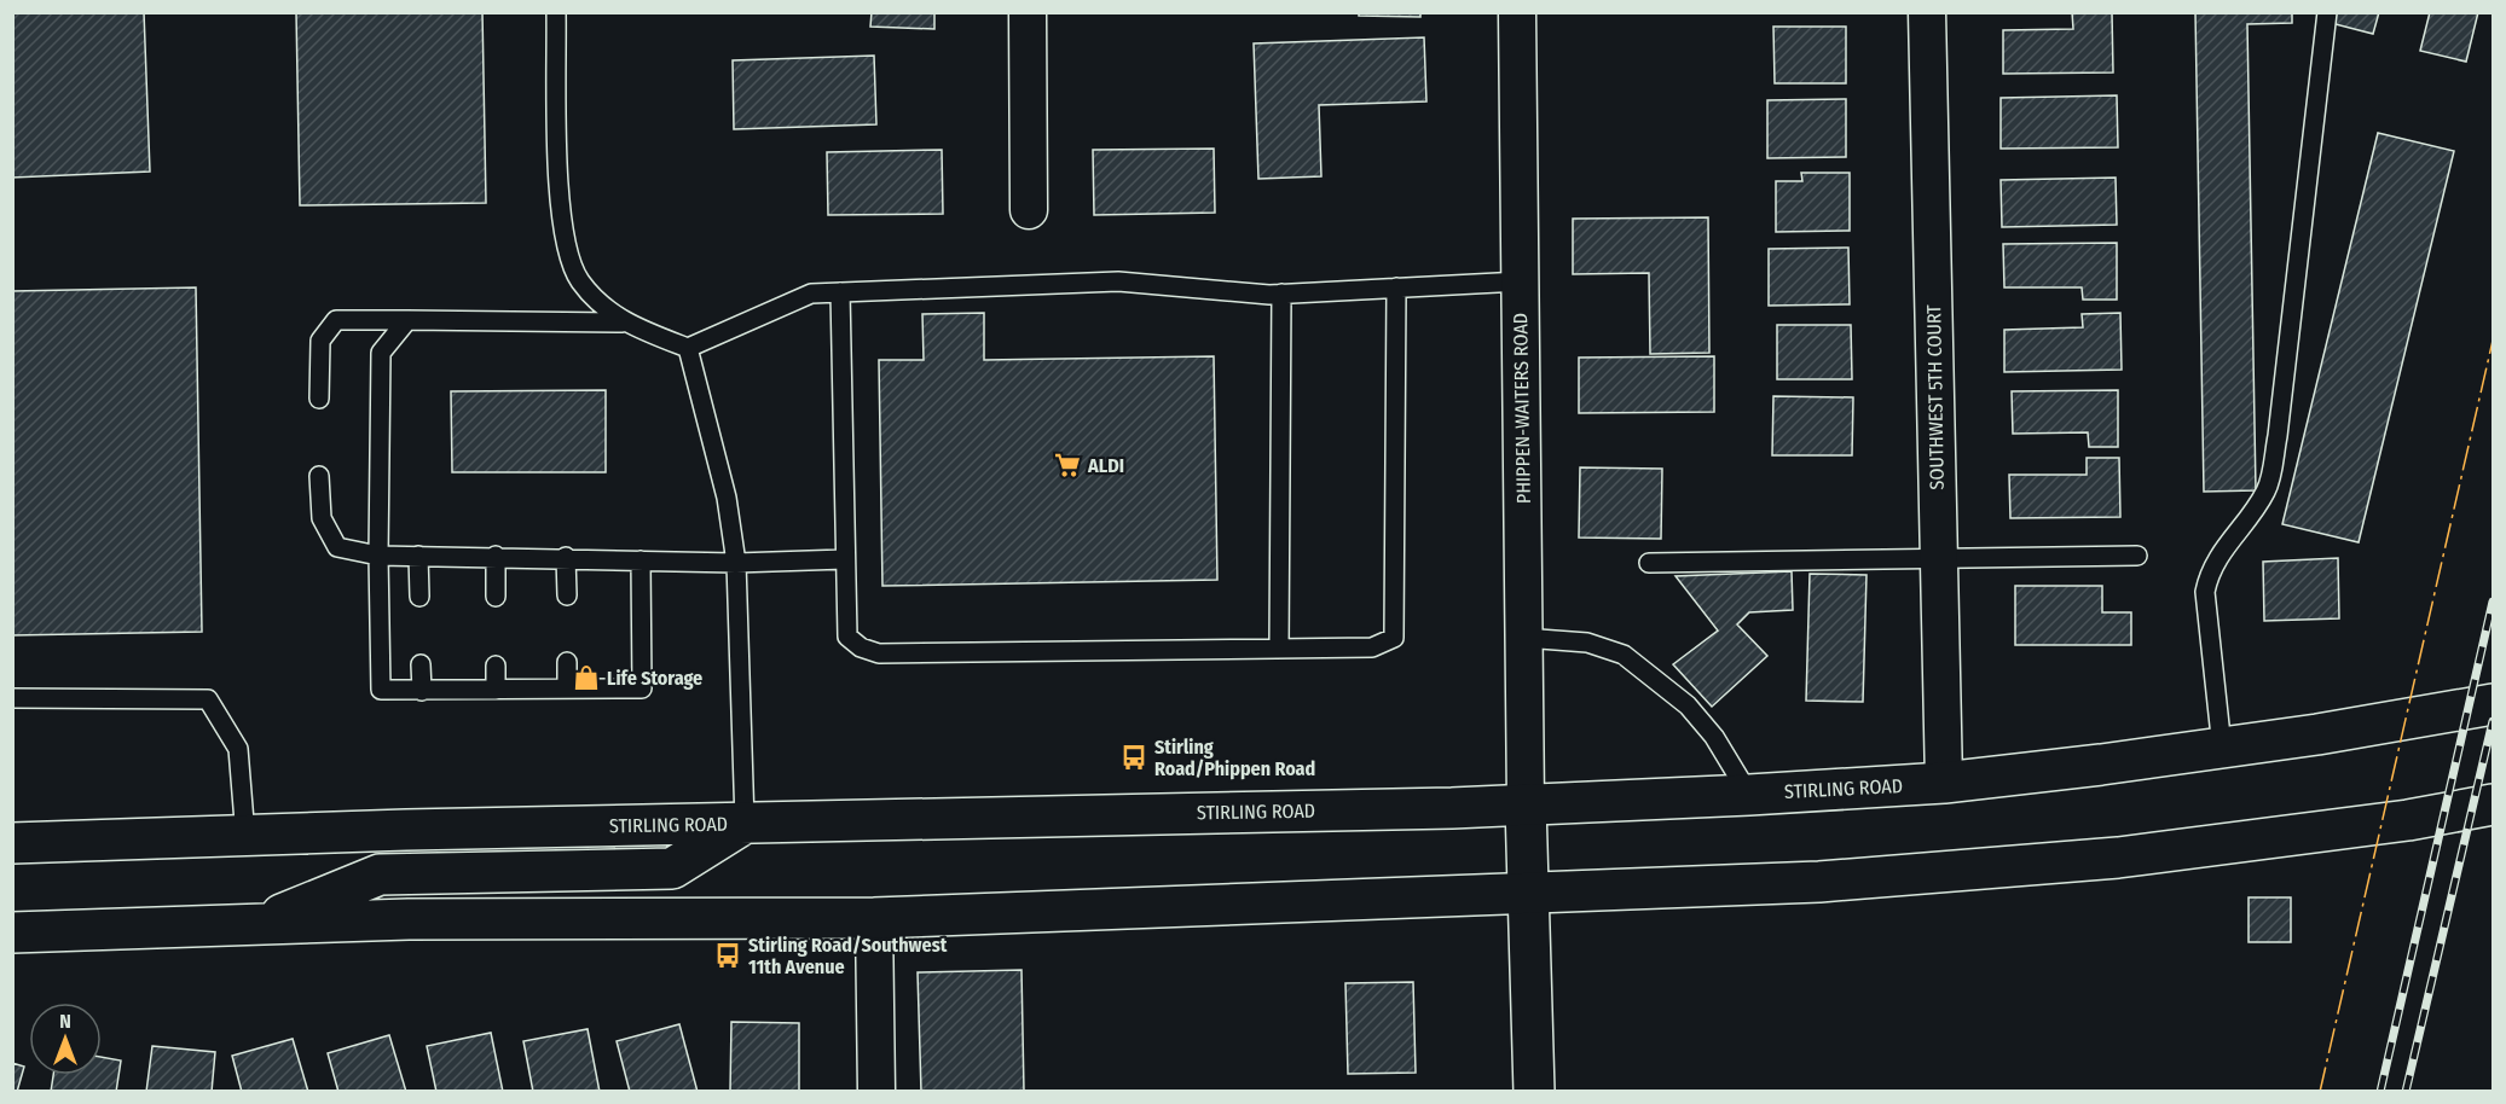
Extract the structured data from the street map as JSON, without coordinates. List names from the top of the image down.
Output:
{
  "streets": {
    "main road": ["STIRLING ROAD"],
    "street": ["SOUTHWEST 5TH COURT", "PHIPPEN-WAITERS ROAD"]
  },
  "crossings": [
    ["SOUTHWEST 5TH COURT", "STIRLING ROAD"],
    ["PHIPPEN-WAITERS ROAD", "STIRLING ROAD"]
  ],
  "places": {
    "supermarket": ["ALDI"],
    "shop": ["Life Storage"],
    "bus stop": ["Stirling Road/Phippen Road", "Stirling Road/Southwest 11th Avenue"]
  },
  "north": "top"
}
